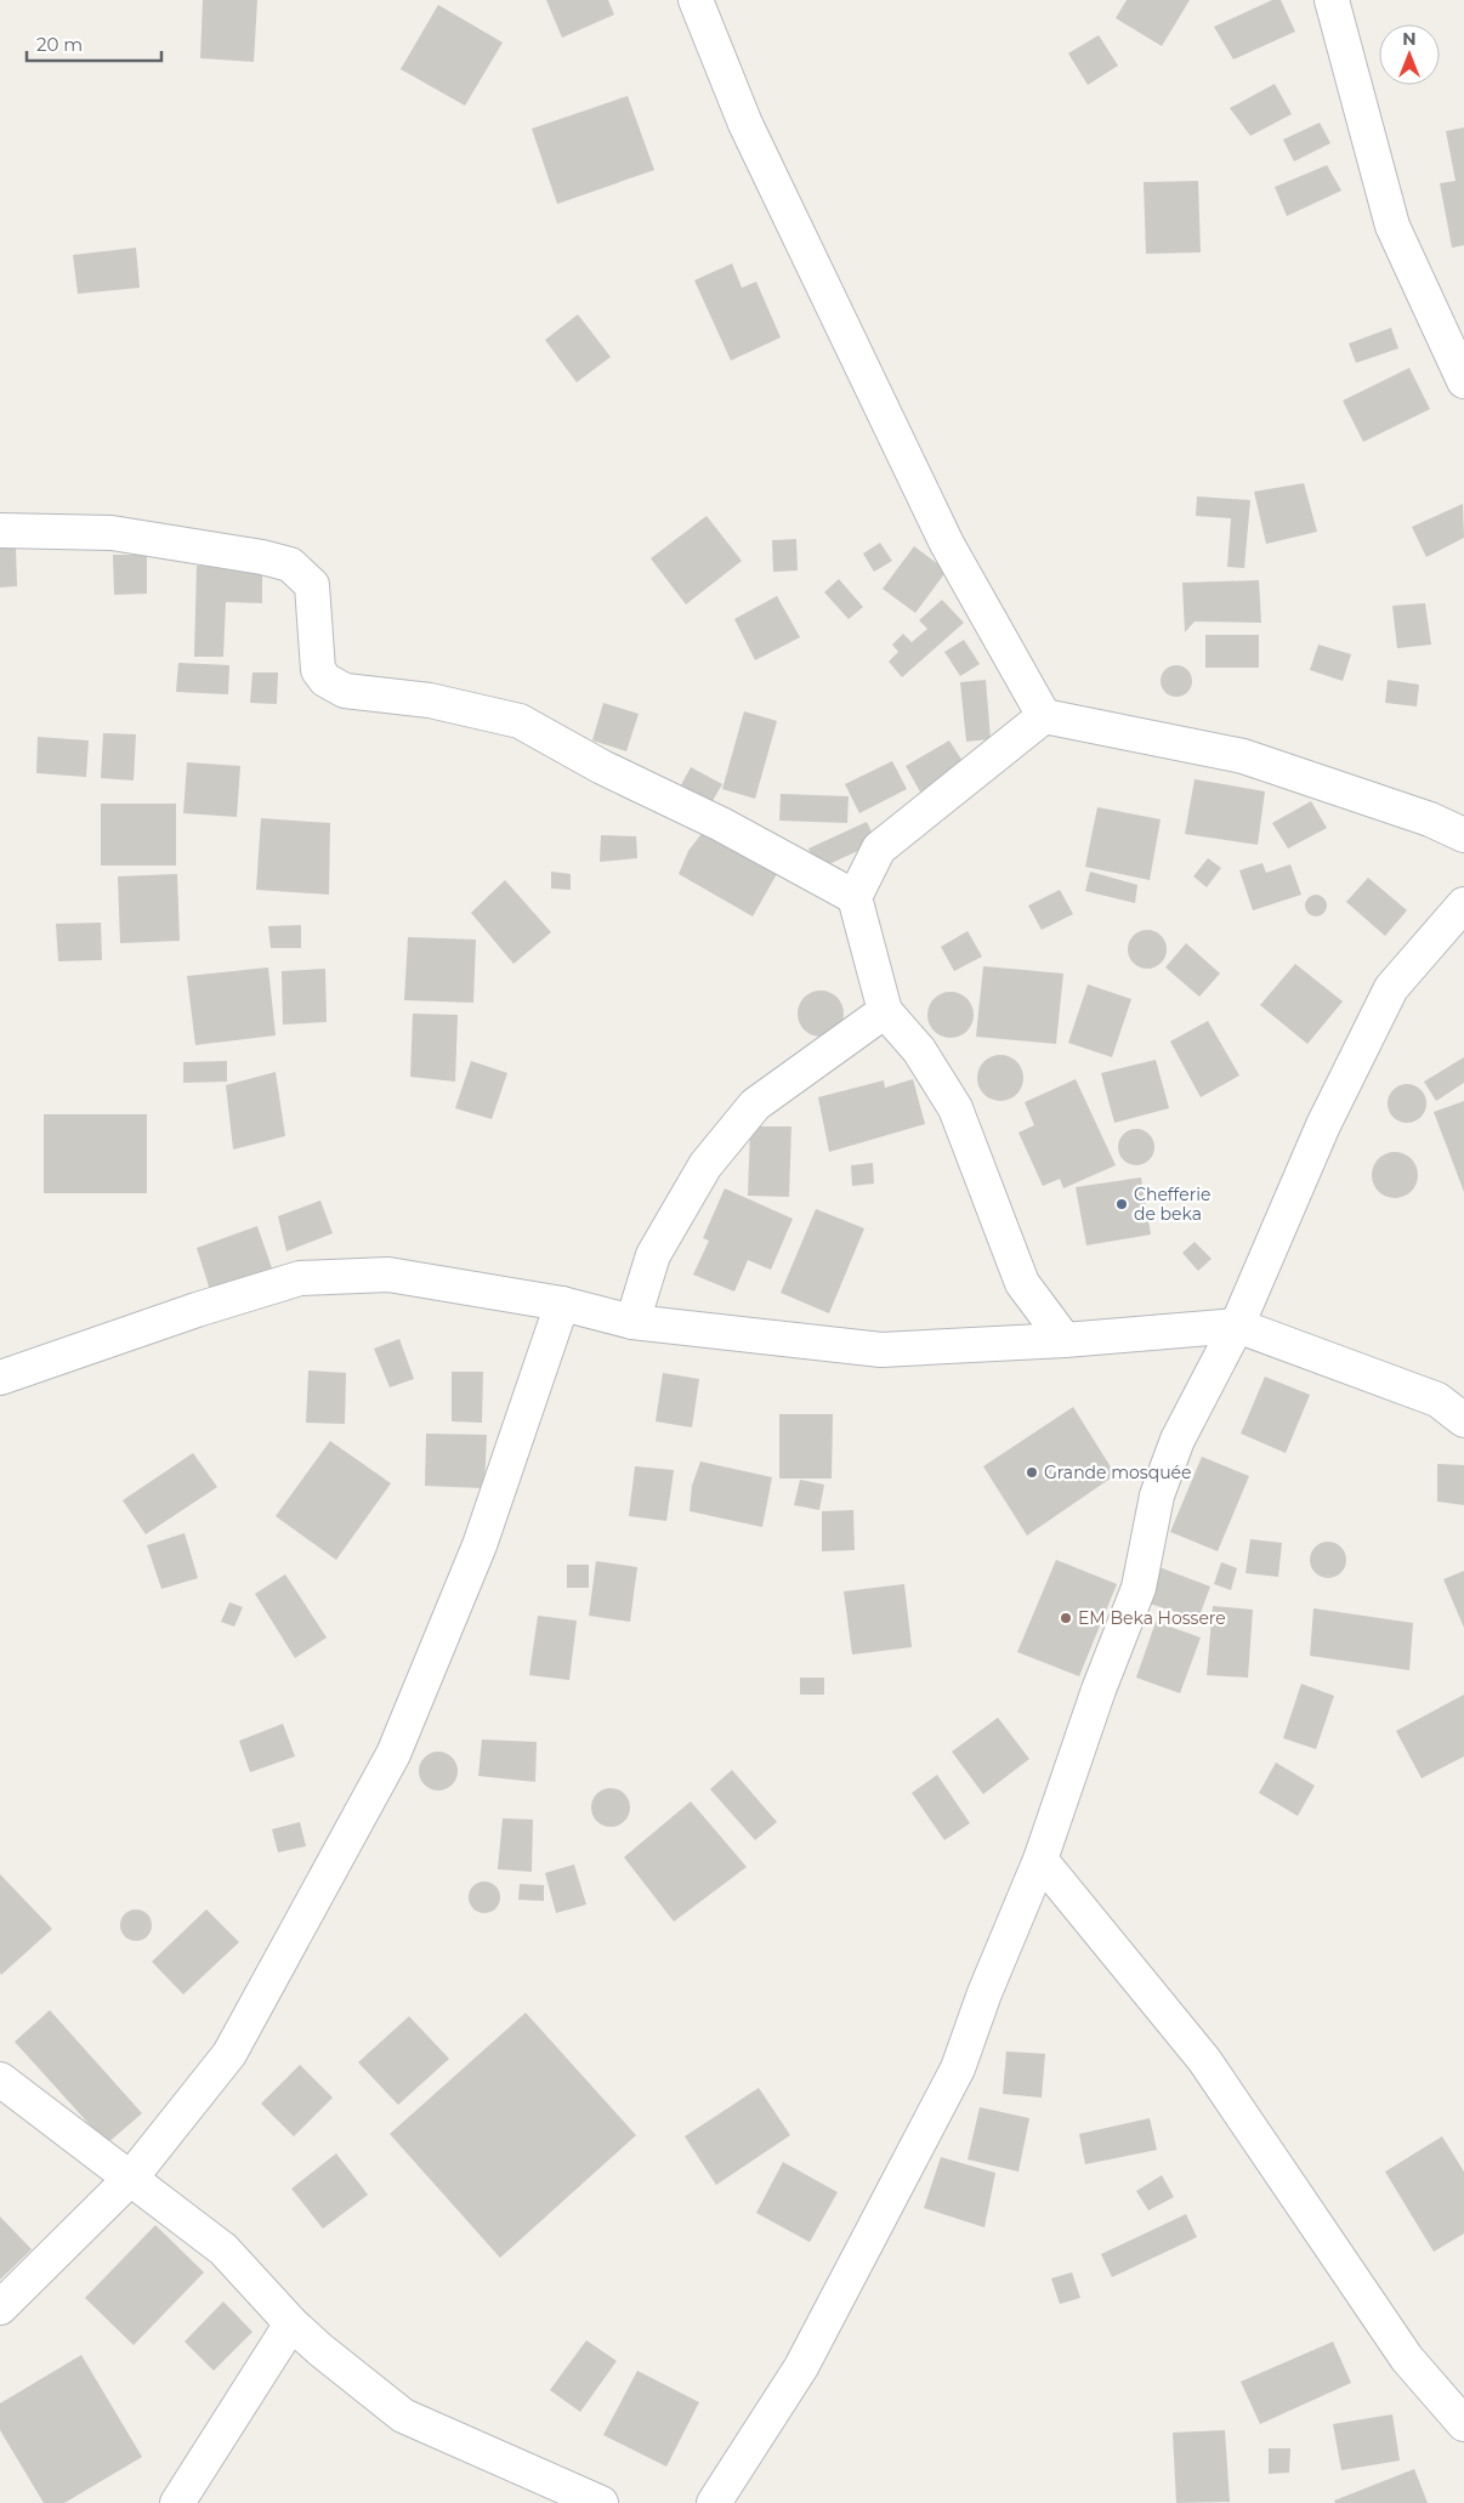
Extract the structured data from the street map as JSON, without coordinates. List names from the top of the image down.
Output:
{
  "places": ["Chefferie de beka", "Grande mosquée", "EM Beka Hossere"],
  "scale_bar": "20 m",
  "north": "top"
}
